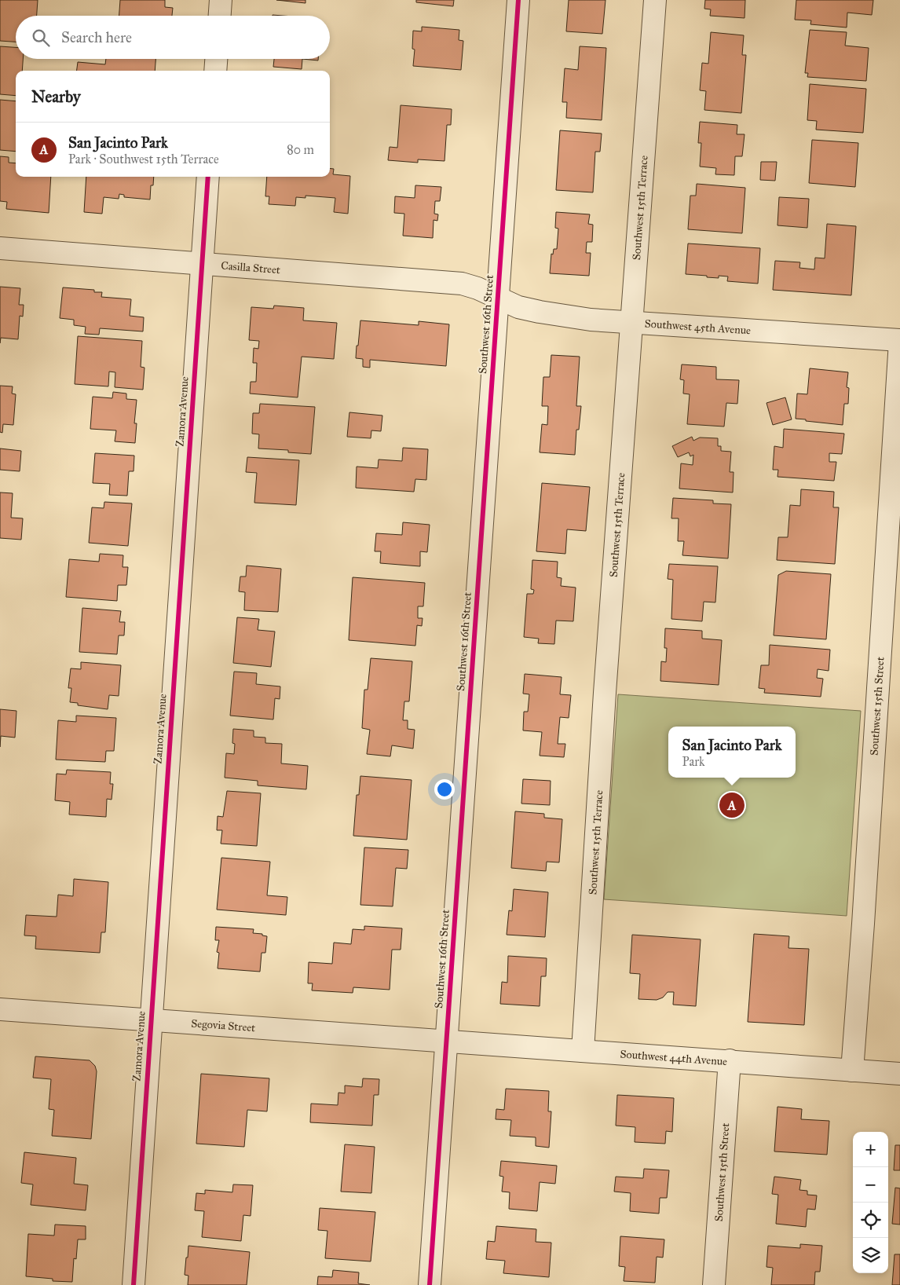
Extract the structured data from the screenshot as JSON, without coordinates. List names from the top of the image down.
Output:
{
  "streets": {
    "street": [
      "Southwest 15th Terrace",
      "Casilla Street",
      "Southwest 16th Street",
      "Southwest 45th Avenue",
      "Zamora Avenue",
      "Southwest 15th Street",
      "Segovia Street",
      "Southwest 44th Avenue"
    ]
  },
  "crossings": [
    ["Southwest 15th Terrace", "Southwest 45th Avenue"],
    ["Southwest 15th Terrace", "Southwest 44th Avenue"],
    ["Casilla Street", "Southwest 16th Street"],
    ["Casilla Street", "Southwest 45th Avenue"],
    ["Casilla Street", "Zamora Avenue"],
    ["Southwest 16th Street", "Southwest 45th Avenue"],
    ["Southwest 16th Street", "Segovia Street"],
    ["Southwest 16th Street", "Southwest 44th Avenue"],
    ["Southwest 45th Avenue", "Southwest 15th Street"],
    ["Zamora Avenue", "Segovia Street"],
    ["Southwest 15th Street", "Southwest 44th Avenue"],
    ["Segovia Street", "Southwest 44th Avenue"]
  ],
  "page": {
    "search": "Search here",
    "heading": "Nearby",
    "list": [
      {
        "mark": "A",
        "name": "San Jacinto Park",
        "note": "Park · Southwest 15th Terrace",
        "value": "80 m"
      }
    ],
    "popup": ["San Jacinto Park", "Park"],
    "pins": "A",
    "map_buttons": ["+", "−"]
  }
}
